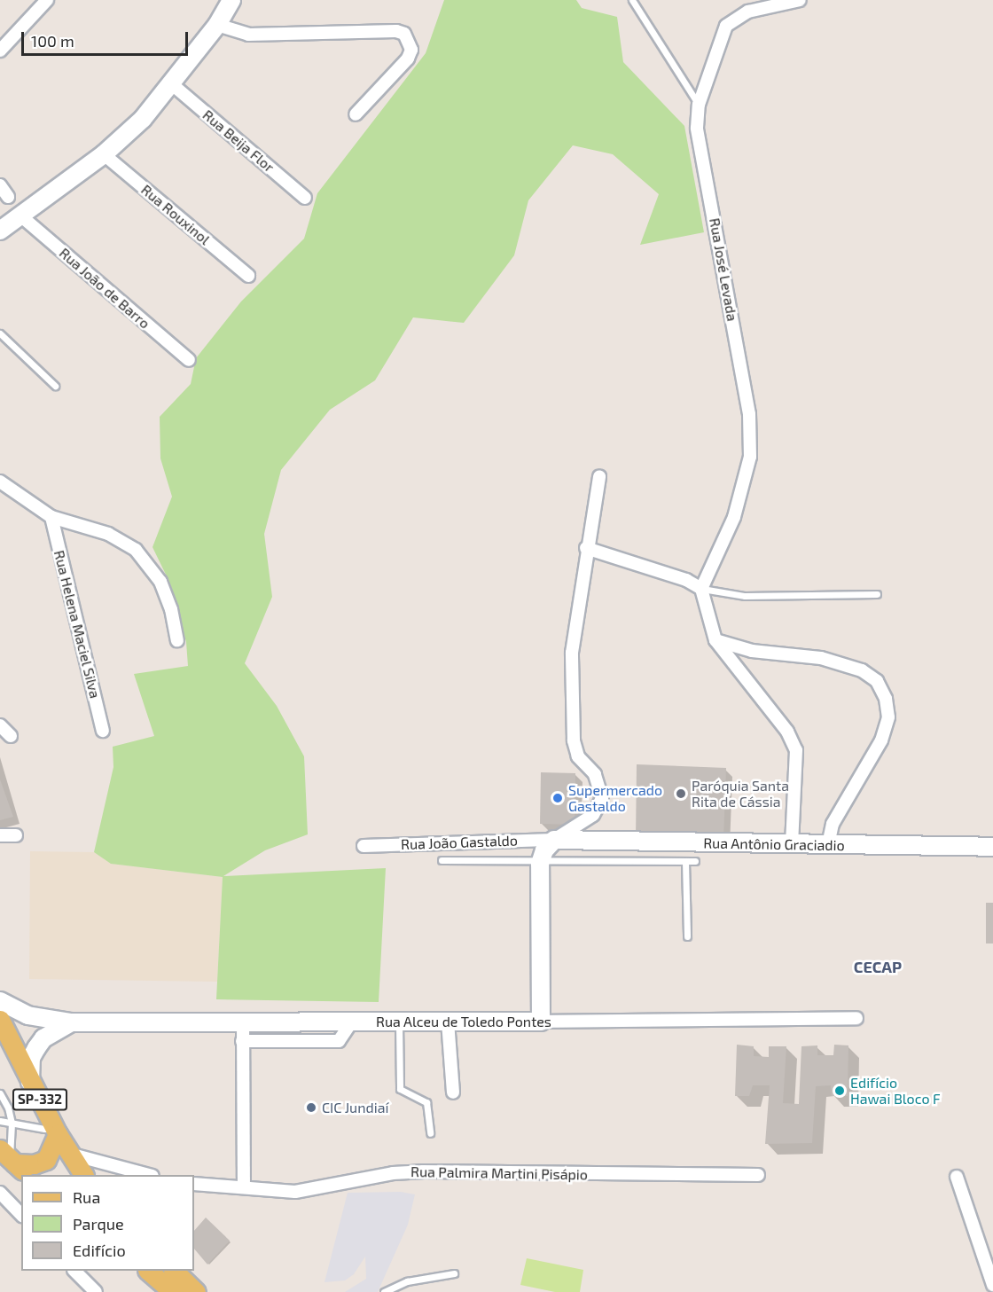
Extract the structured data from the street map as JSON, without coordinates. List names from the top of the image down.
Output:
{
  "streets": {
    "main road": ["Rua Antônio Graciadio", "Rua Alceu de Toledo Pontes", "SP-332"],
    "street": [
      "Rua Beija Flor",
      "Rua Rouxinol",
      "Rua José Levada",
      "Rua João de Barro",
      "Rua Helena Maciel Silva",
      "Rua João Gastaldo",
      "Rua Palmira Martini Pisápio"
    ]
  },
  "crossings": [
    ["Rua João Gastaldo", "Rua Antônio Graciadio"],
    ["Rua Alceu de Toledo Pontes", "SP-332"]
  ],
  "districts": ["CECAP"],
  "places": [
    "Paróquia Santa Rita de Cássia",
    "Supermercado Gastaldo",
    "Edifício Hawai Bloco F",
    "CIC Jundiaí"
  ],
  "legend": ["Rua", "Parque", "Edifício"],
  "scale_bar": "100 m"
}
